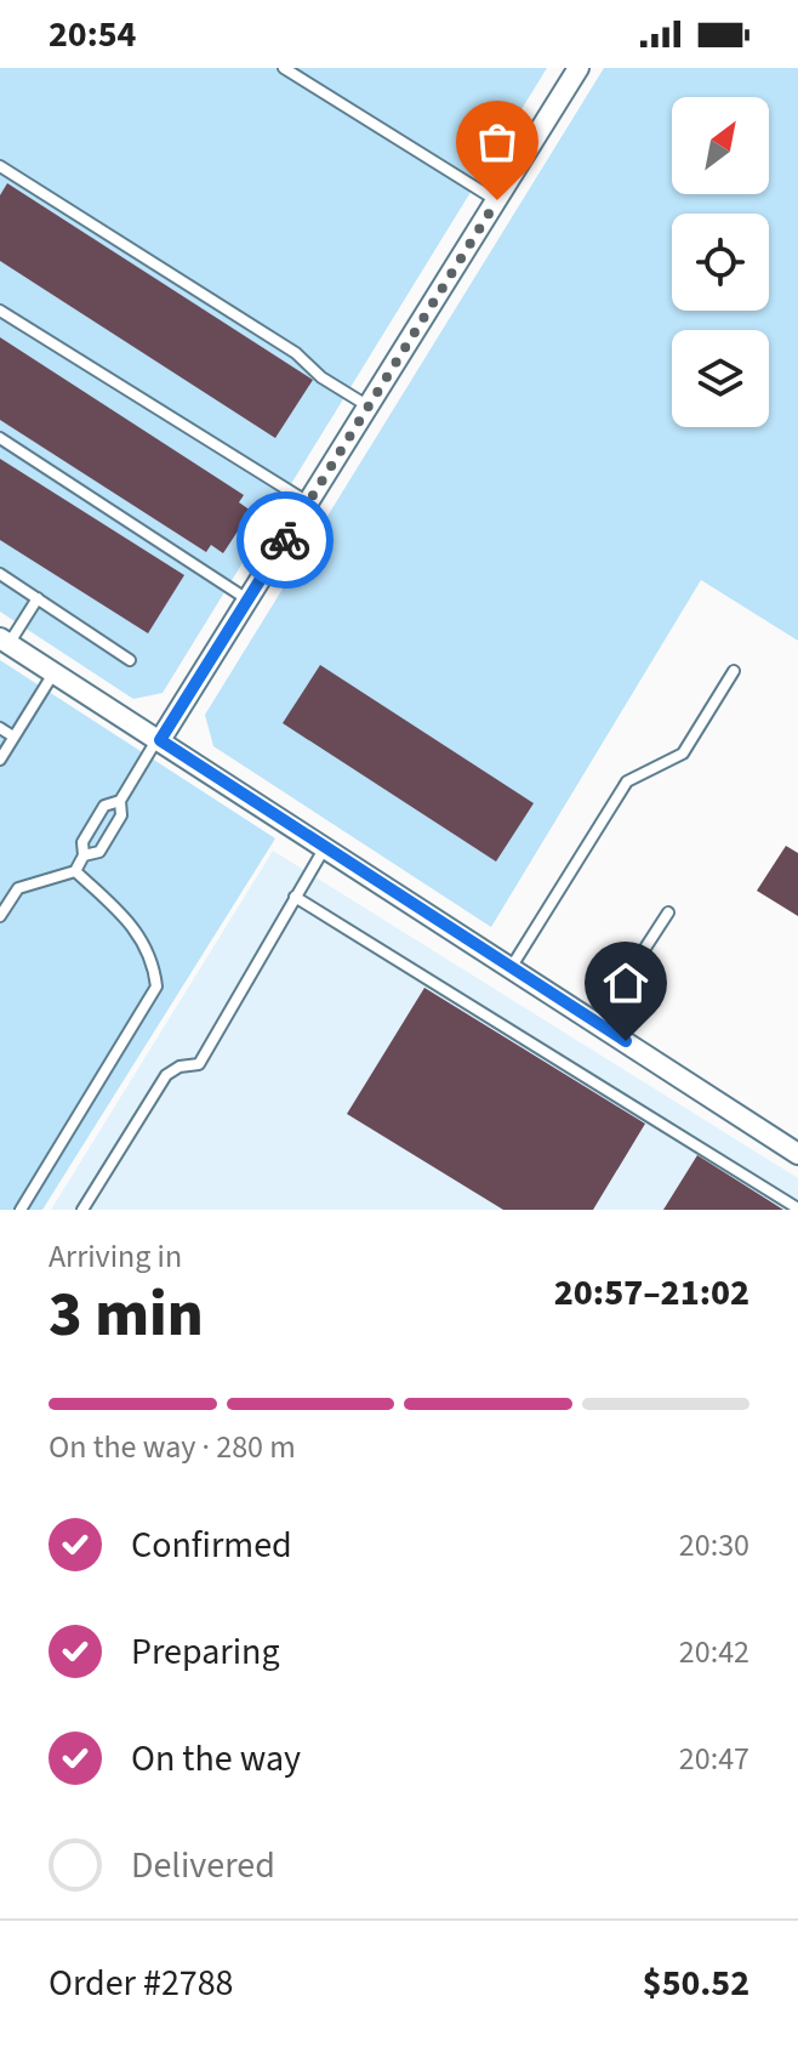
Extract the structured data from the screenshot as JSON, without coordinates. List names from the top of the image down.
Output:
{
  "north": "top right",
  "page": {
    "status": "20:54",
    "heading": ["3 min", "Arriving in", "20:57–21:02"],
    "panel": ["Order #2788", "$50.52"],
    "bar": "On the way · 280 m",
    "list": [
      ["Confirmed", "20:30"],
      ["Preparing", "20:42"],
      ["On the way", "20:47"],
      "Delivered"
    ]
  }
}
